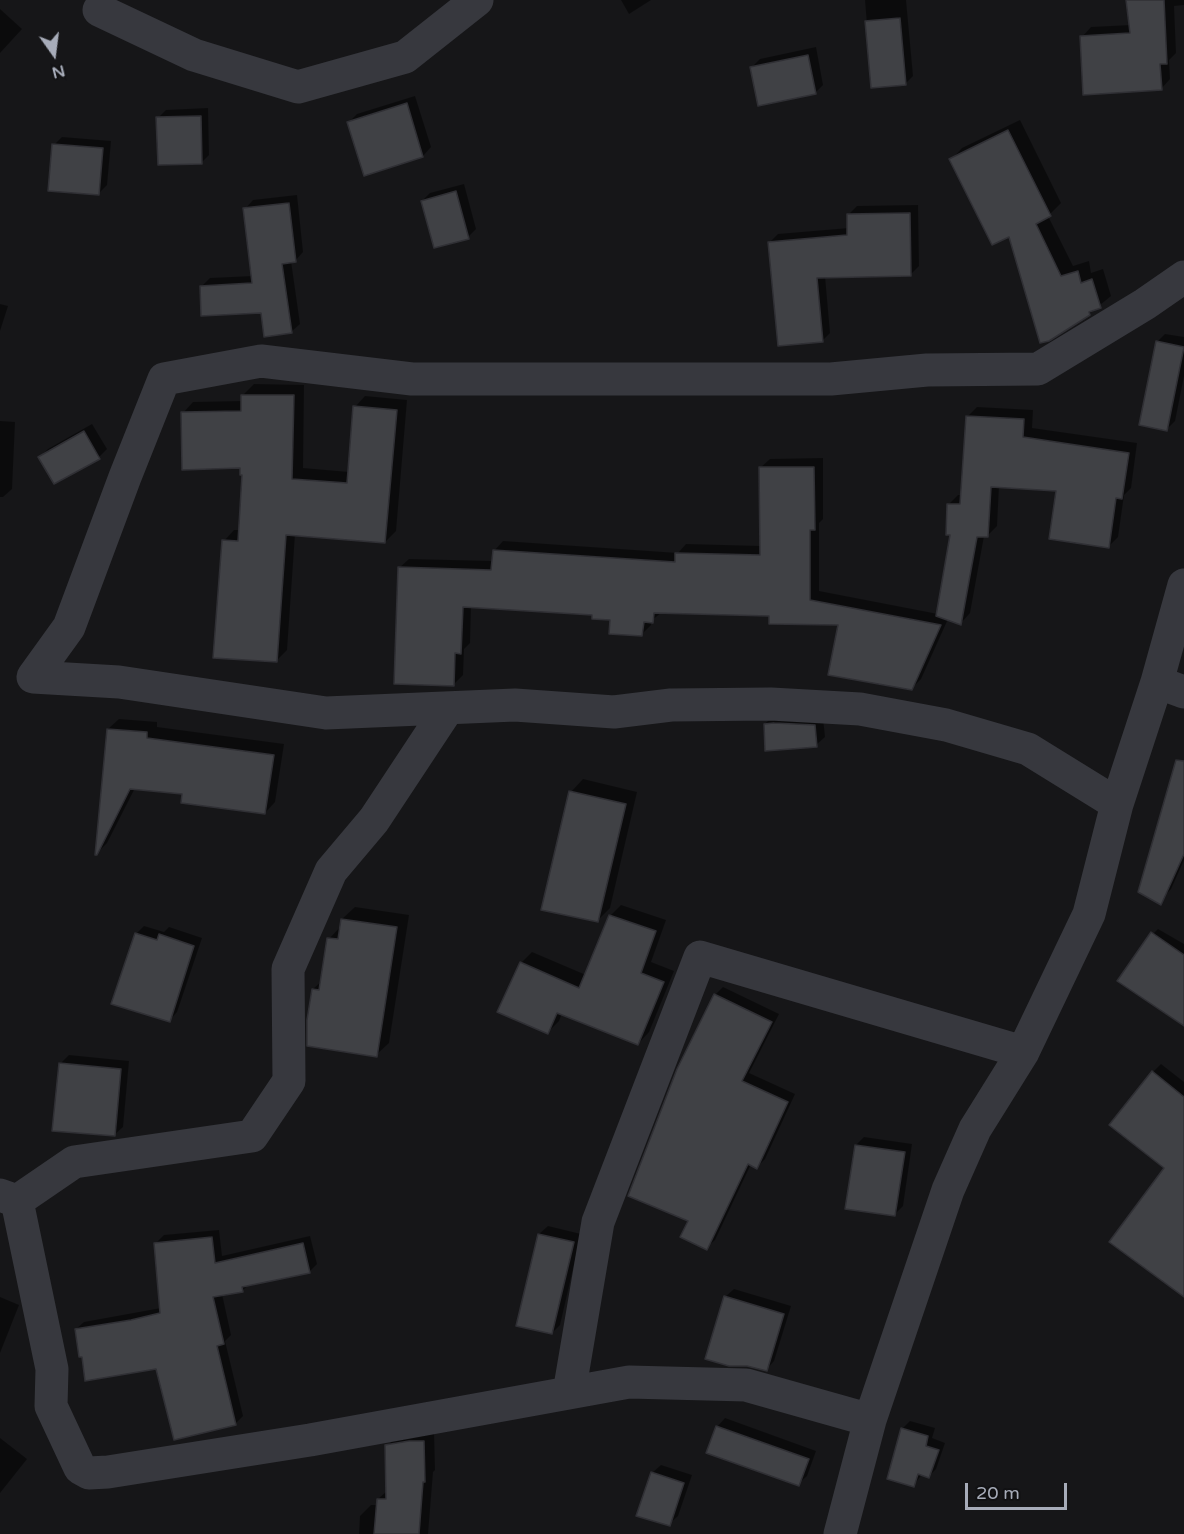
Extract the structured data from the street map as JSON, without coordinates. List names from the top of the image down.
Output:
{
  "scale_bar": "20 m",
  "north": "bottom"
}
